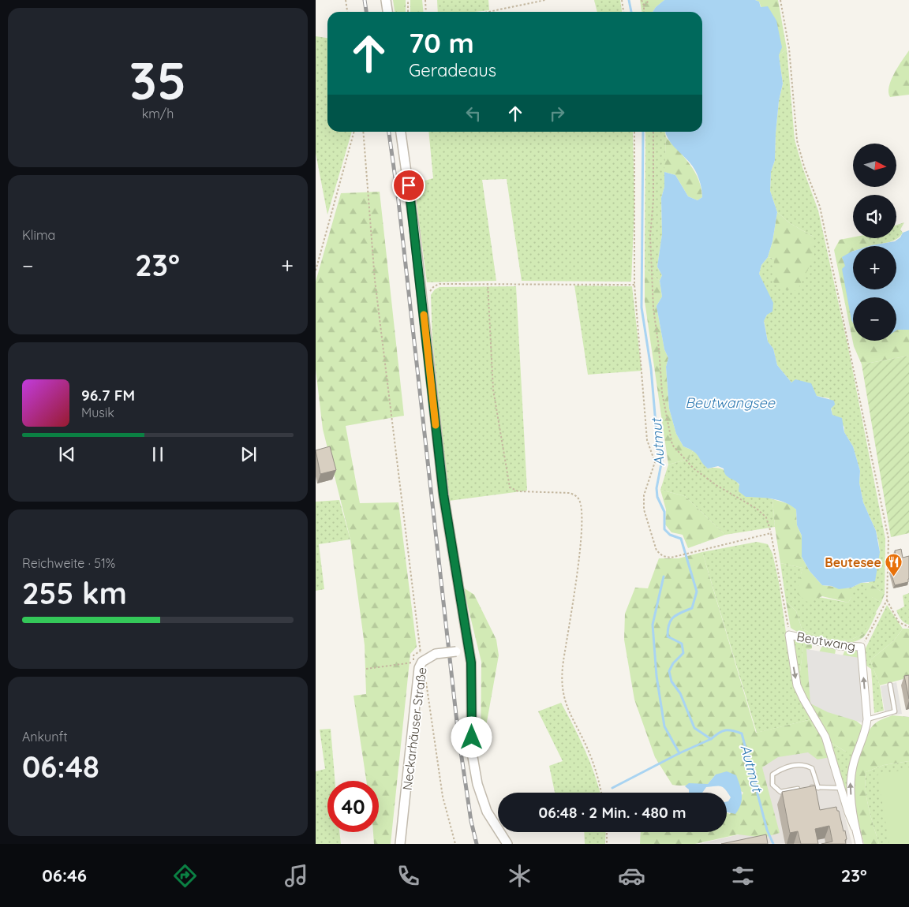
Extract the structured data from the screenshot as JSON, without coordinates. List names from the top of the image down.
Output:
{
  "streets": {
    "street": ["Beutwang", "Neckarhäuser Straße"]
  },
  "water": ["Beutwangsee", "Autmut"],
  "places": {
    "restaurant": ["Beutesee"]
  },
  "north": "right",
  "page": {
    "tile": [
      ["35", "km/h"],
      "Klima",
      ["Reichweite · 51%", "255 km"],
      ["Ankunft", "06:48"]
    ],
    "turn": ["70 m", "Geradeaus"],
    "map_buttons": ["+", "−"],
    "heat": ["−", "23°", "+"],
    "song": ["96.7 FM", "Musik"],
    "limit": "40",
    "trip": "06:48 · 2 Min. · 480 m",
    "tabs": ["06:46", "23°"]
  }
}
